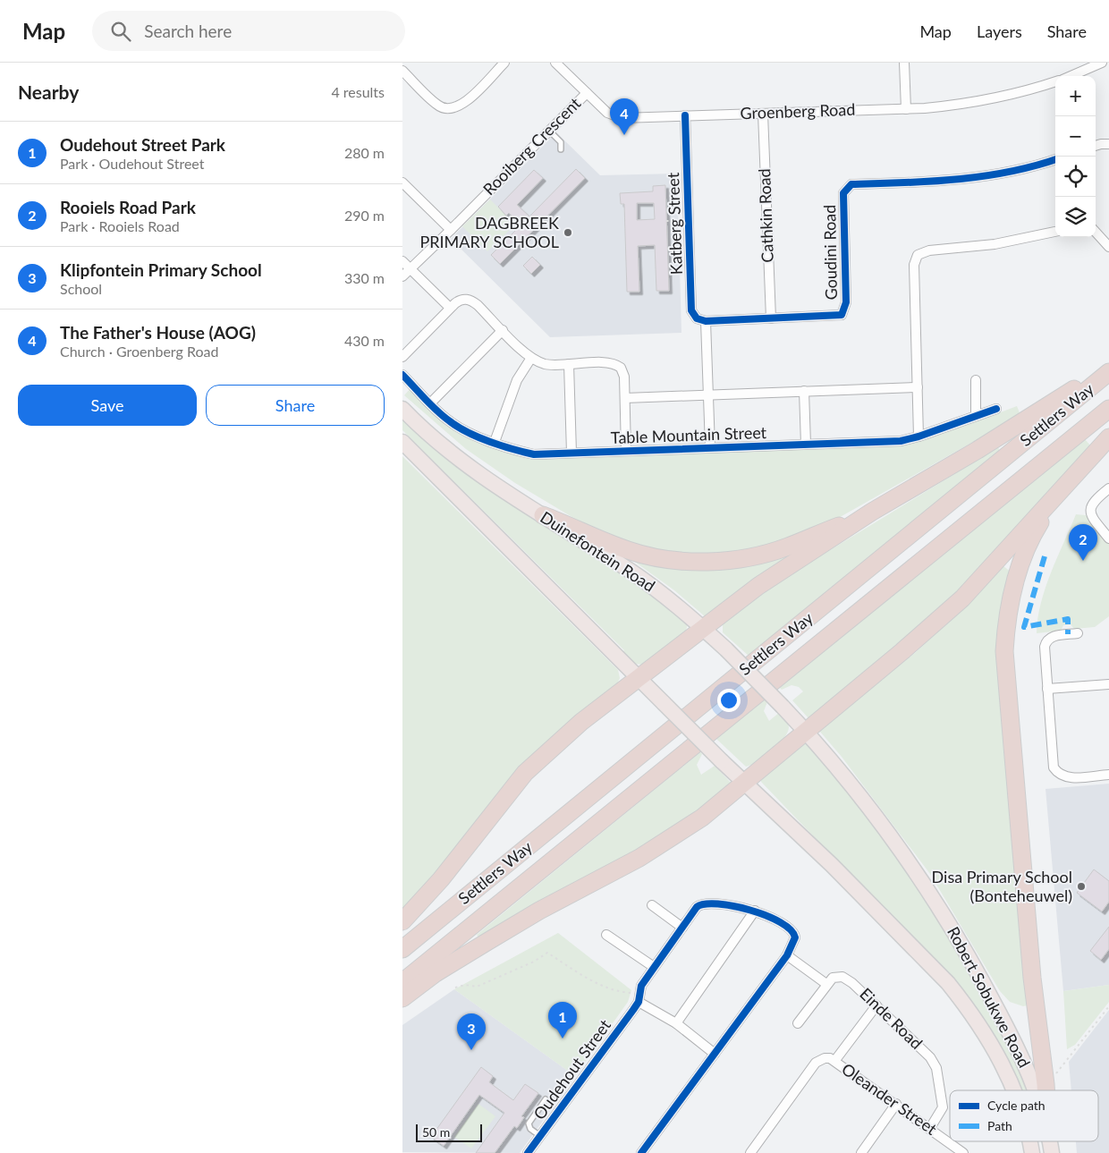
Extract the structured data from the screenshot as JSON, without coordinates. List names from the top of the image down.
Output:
{
  "streets": {
    "highway": ["Settlers Way"],
    "main road": ["Duinefontein Road", "Robert Sobukwe Road"],
    "street": [
      "Groenberg Road",
      "Rooiberg Crescent",
      "Cathkin Road",
      "Katberg Street",
      "Goudini Road",
      "Table Mountain Street",
      "Einde Road",
      "Oudehout Street",
      "Oleander Street"
    ]
  },
  "crossings": [
    ["Groenberg Road", "Rooiberg Crescent"],
    ["Groenberg Road", "Cathkin Road"],
    ["Groenberg Road", "Katberg Street"],
    ["Cathkin Road", "Goudini Road"],
    ["Katberg Street", "Goudini Road"],
    ["Duinefontein Road", "Robert Sobukwe Road"],
    ["Einde Road", "Oleander Street"]
  ],
  "places": ["DAGBREEK PRIMARY SCHOOL", "Disa Primary School (Bonteheuwel)"],
  "legend": ["Cycle path", "Path"],
  "scale_bar": "50 m",
  "page": {
    "header": "Map",
    "search": "Search here",
    "nav": ["Map", "Layers", "Share"],
    "heading": ["Nearby", "4 results"],
    "map_buttons": ["+", "−"],
    "pins": [
      "4",
      "2",
      "1",
      "3"
    ],
    "list": [
      {
        "mark": "1",
        "name": "Oudehout Street Park",
        "note": "Park · Oudehout Street",
        "value": "280 m"
      },
      {
        "mark": "2",
        "name": "Rooiels Road Park",
        "note": "Park · Rooiels Road",
        "value": "290 m"
      },
      {
        "mark": "3",
        "name": "Klipfontein Primary School",
        "note": "School",
        "value": "330 m"
      },
      {
        "mark": "4",
        "name": "The Father's House (AOG)",
        "note": "Church · Groenberg Road",
        "value": "430 m"
      }
    ],
    "buttons": ["Save", "Share"],
    "scale": "50 m"
  }
}
